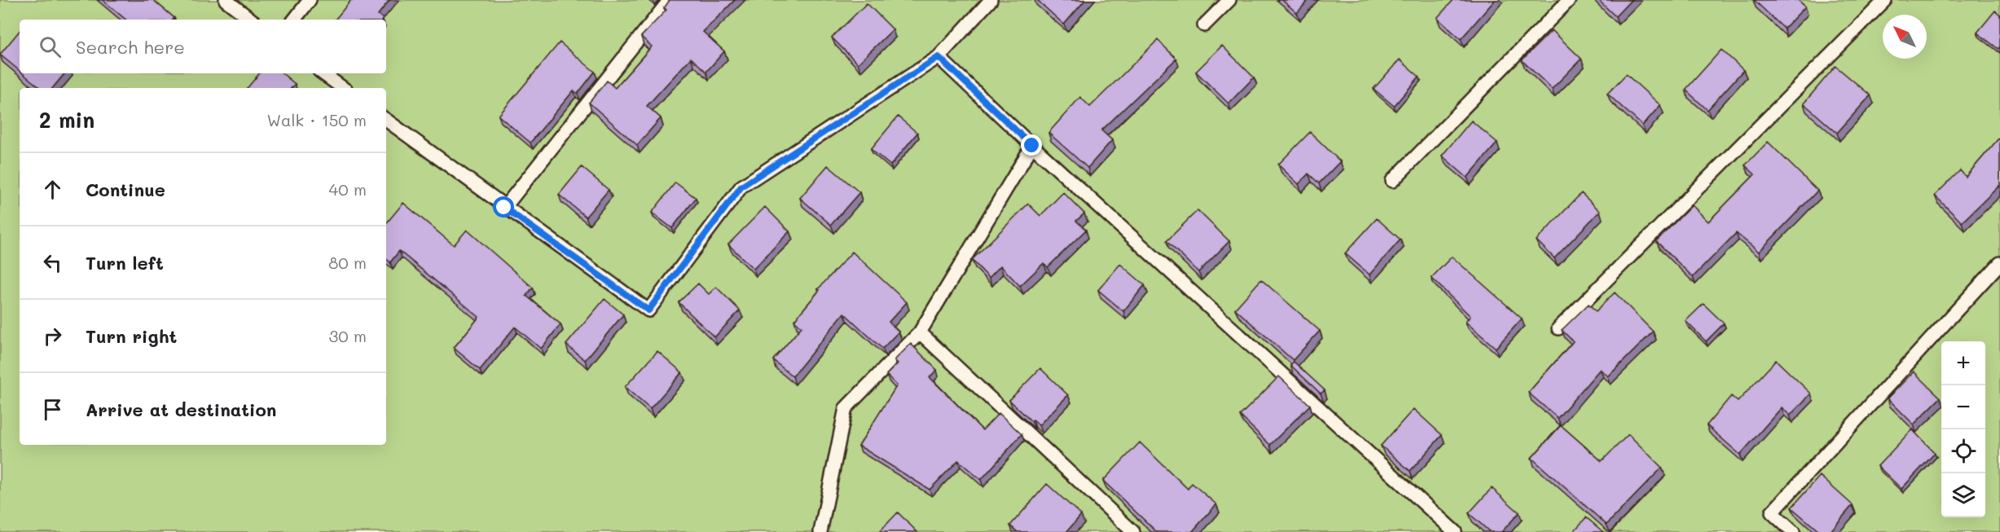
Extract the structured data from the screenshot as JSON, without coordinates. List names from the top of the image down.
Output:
{
  "north": "top left",
  "page": {
    "search": "Search here",
    "heading": ["2 min", "Walk · 150 m"],
    "list": [
      ["Continue", "40 m"],
      ["Turn left", "80 m"],
      ["Turn right", "30 m"],
      "Arrive at destination"
    ],
    "map_buttons": ["+", "−"]
  }
}
